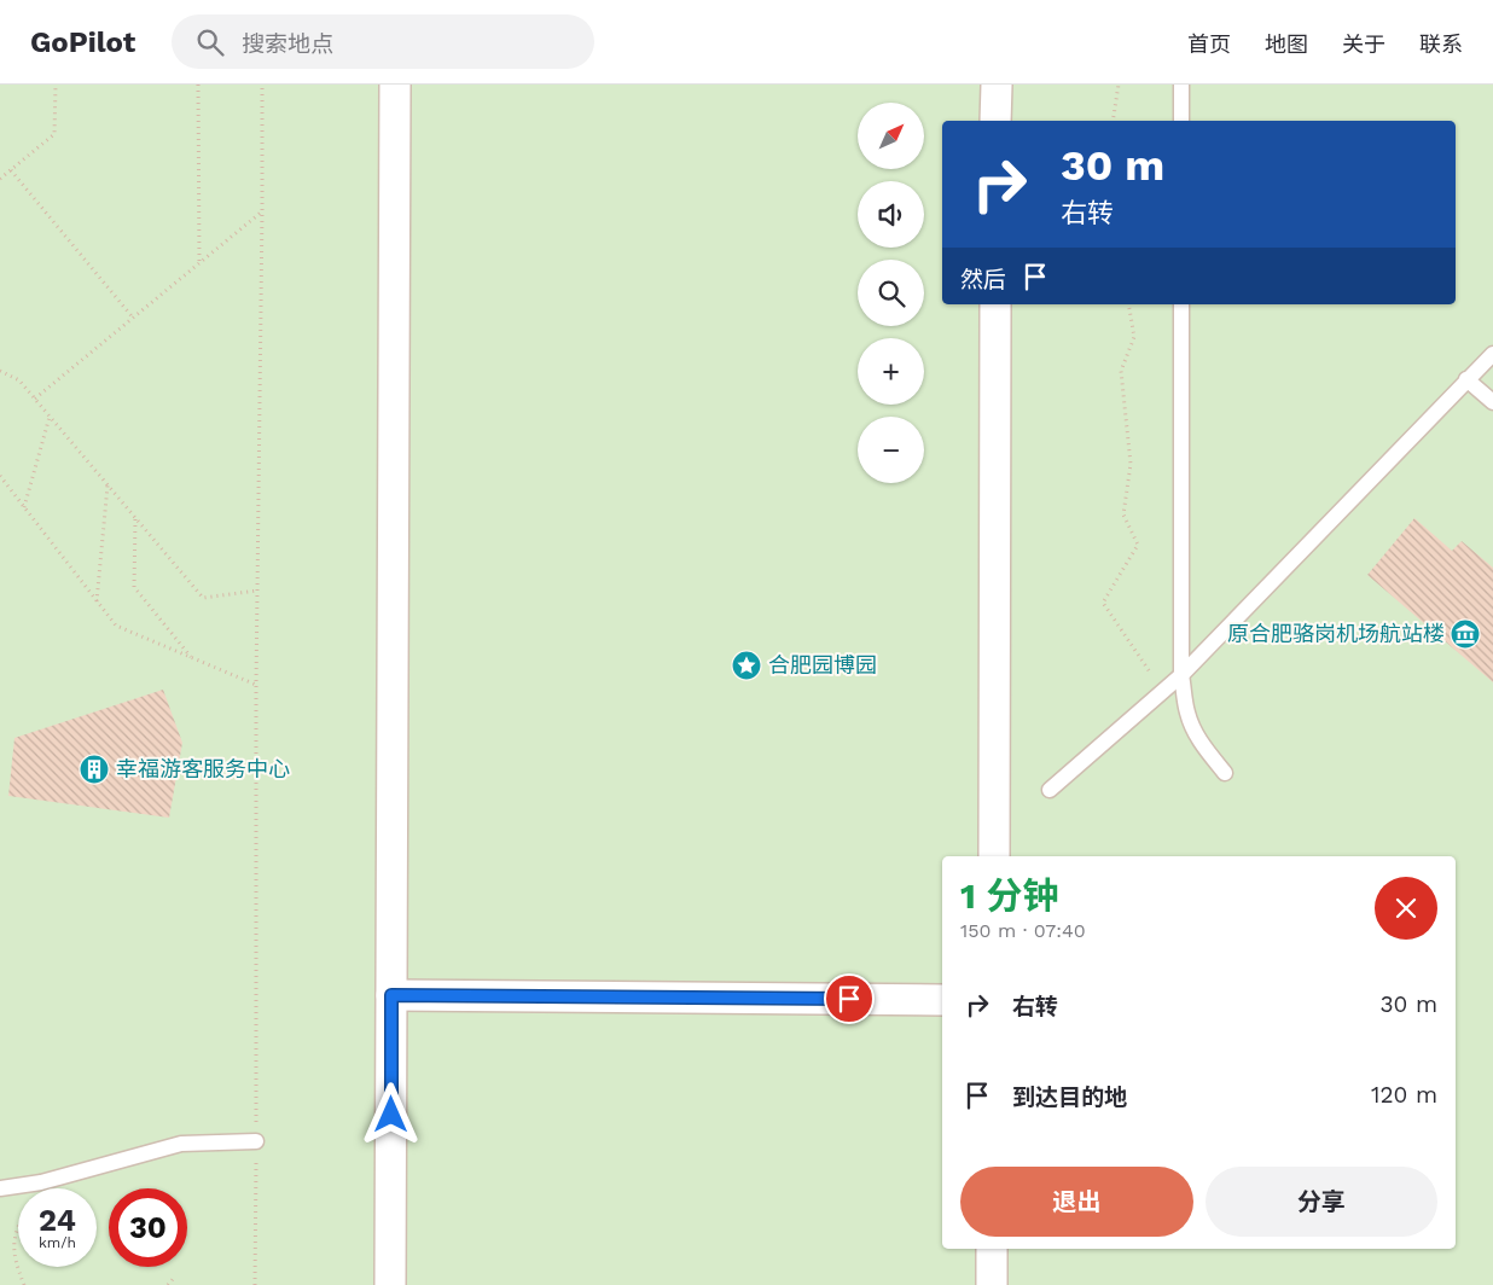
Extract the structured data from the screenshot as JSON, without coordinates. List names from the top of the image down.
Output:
{
  "places": {
    "museum": ["原合肥骆岗机场航站楼"],
    "place": ["合肥园博园"],
    "building": ["幸福游客服务中心"]
  },
  "north": "top right",
  "page": {
    "header": "GoPilot",
    "search": "搜索地点",
    "nav": [
      "首页",
      "地图",
      "关于",
      "联系"
    ],
    "map_buttons": ["+", "−"],
    "turn": ["30 m", "右转"],
    "then": "然后",
    "heading": ["1 分钟", "150 m · 07:40"],
    "list": [
      {
        "name": "右转",
        "value": "30 m"
      },
      {
        "name": "到达目的地",
        "value": "120 m"
      }
    ],
    "buttons": ["退出", "分享"],
    "speed": "24 km/h",
    "limit": "30"
  }
}
